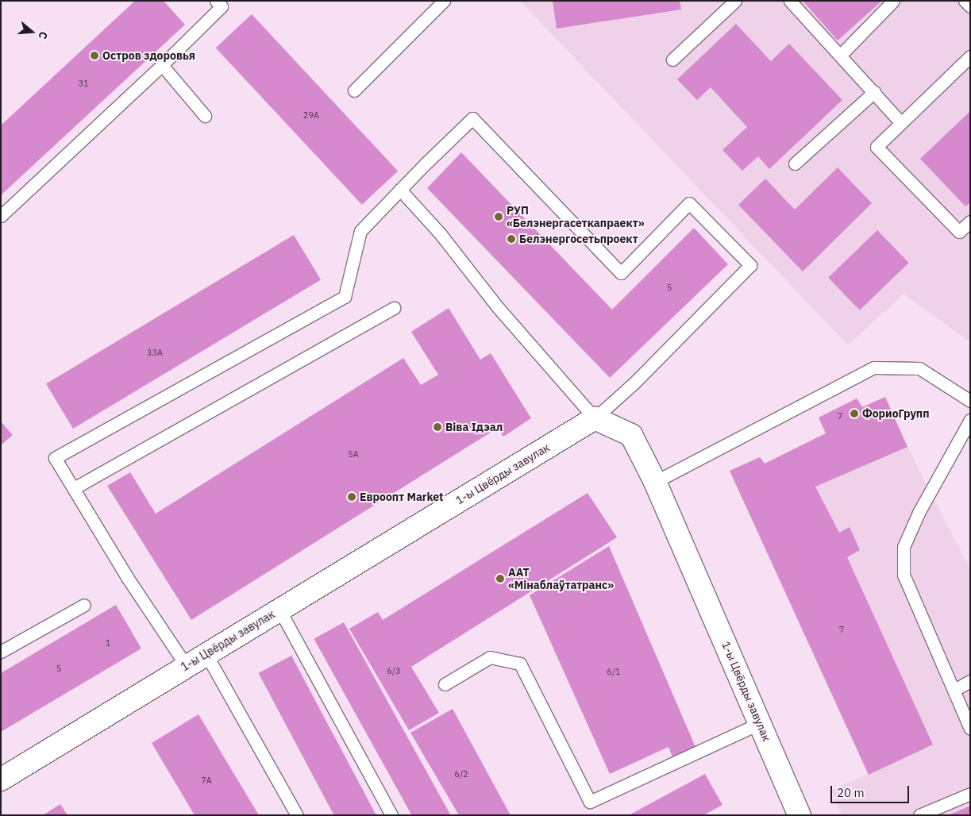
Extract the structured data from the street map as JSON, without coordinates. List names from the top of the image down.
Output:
{
  "streets": {
    "street": ["1-ы Цвёрды завулак"]
  },
  "places": [
    "Остров здоровья",
    "РУП «Белэнергасеткапраект»",
    "Белэнергосетьпроект",
    "ФориоГрупп",
    "Віва Ідэал",
    "Евроопт Market",
    "ААТ «Мінаблаўтатранс»"
  ],
  "house_numbers": [
    "31",
    "29А",
    "5",
    "33А",
    "7",
    "5А",
    "7",
    "1",
    "5",
    "6/3",
    "6/1",
    "6/2",
    "7А"
  ],
  "scale_bar": "20 m",
  "north": "right"
}
